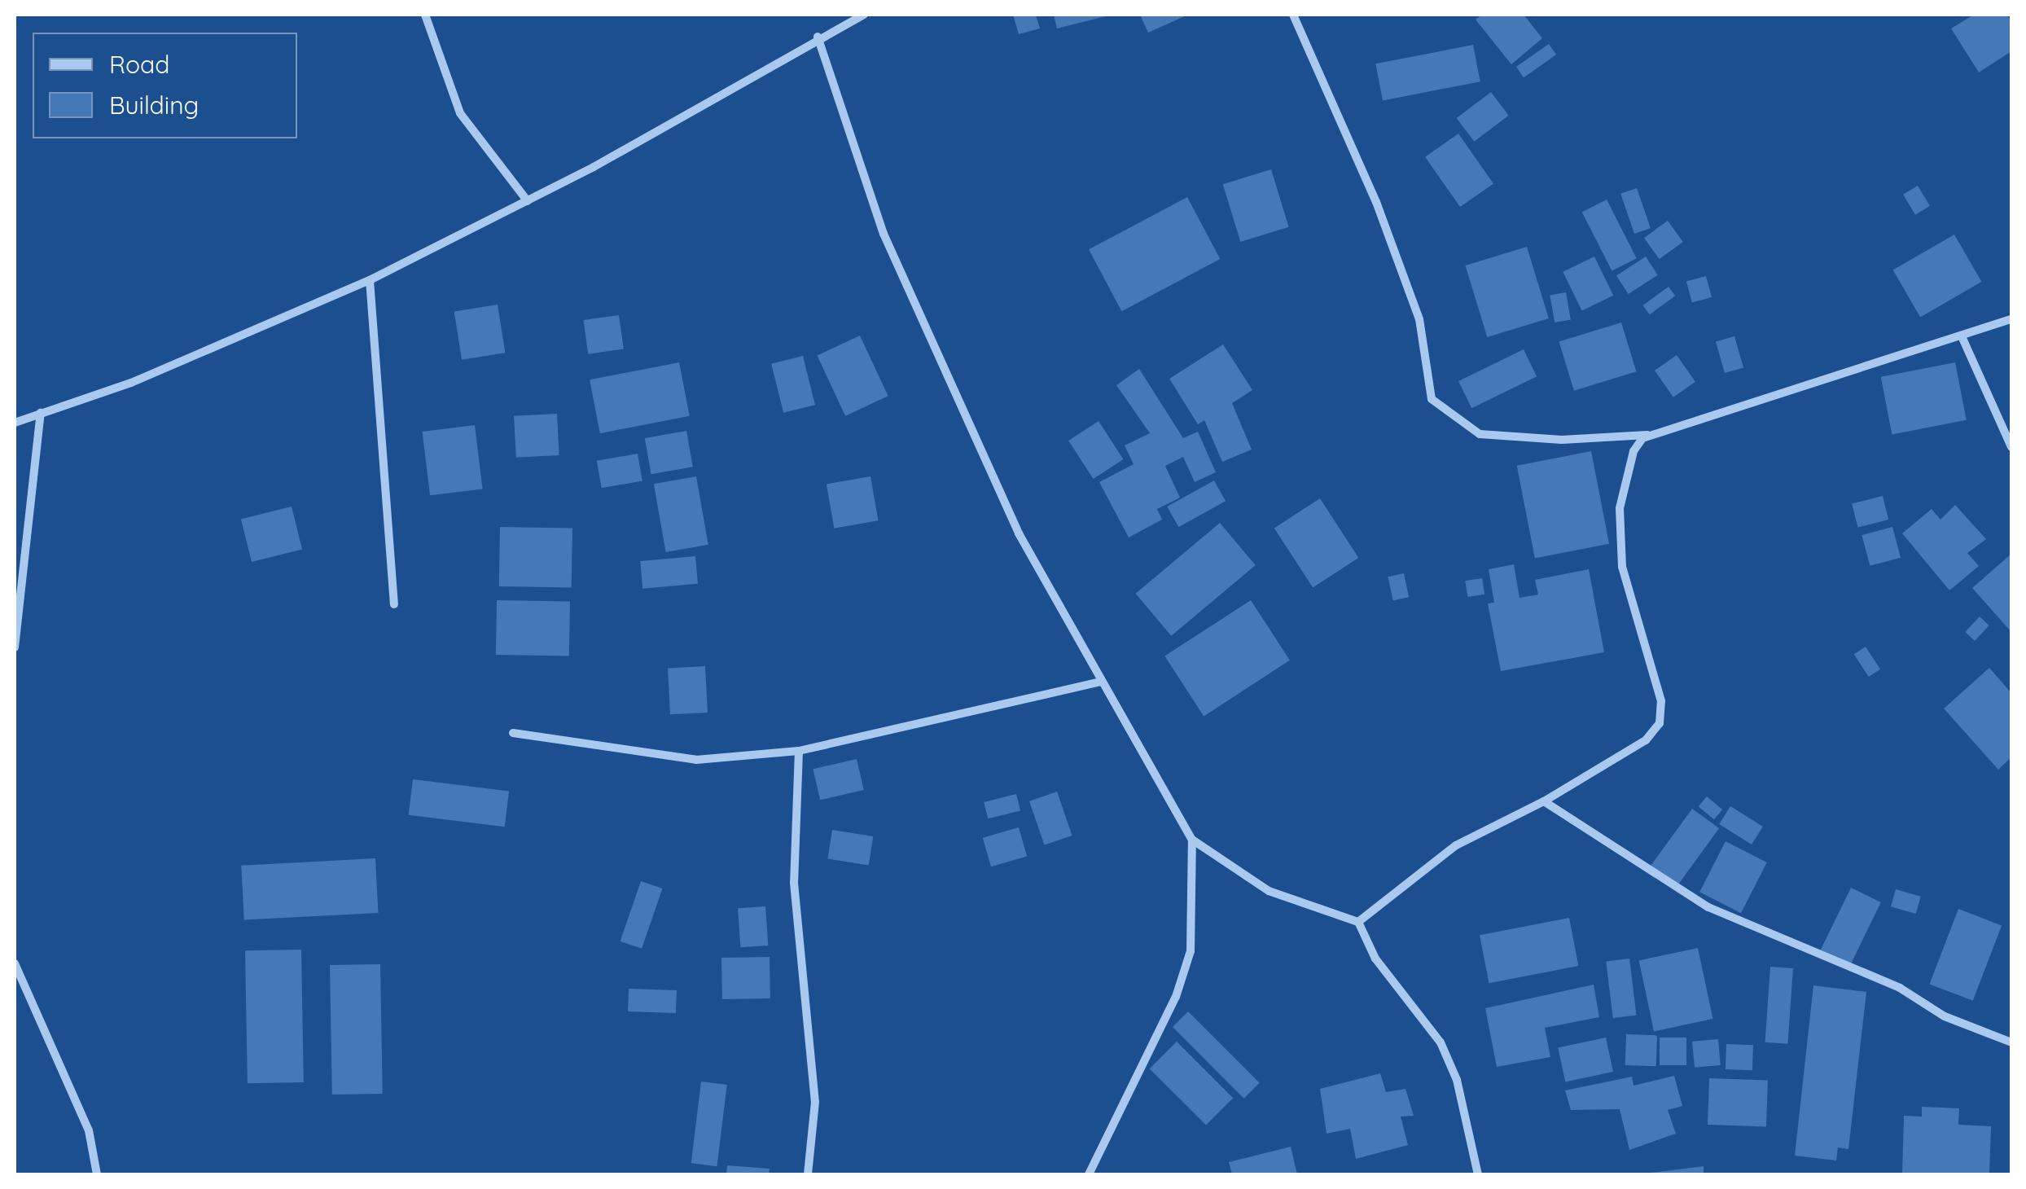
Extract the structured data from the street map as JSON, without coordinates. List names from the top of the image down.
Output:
{
  "legend": ["Road", "Building"]
}
